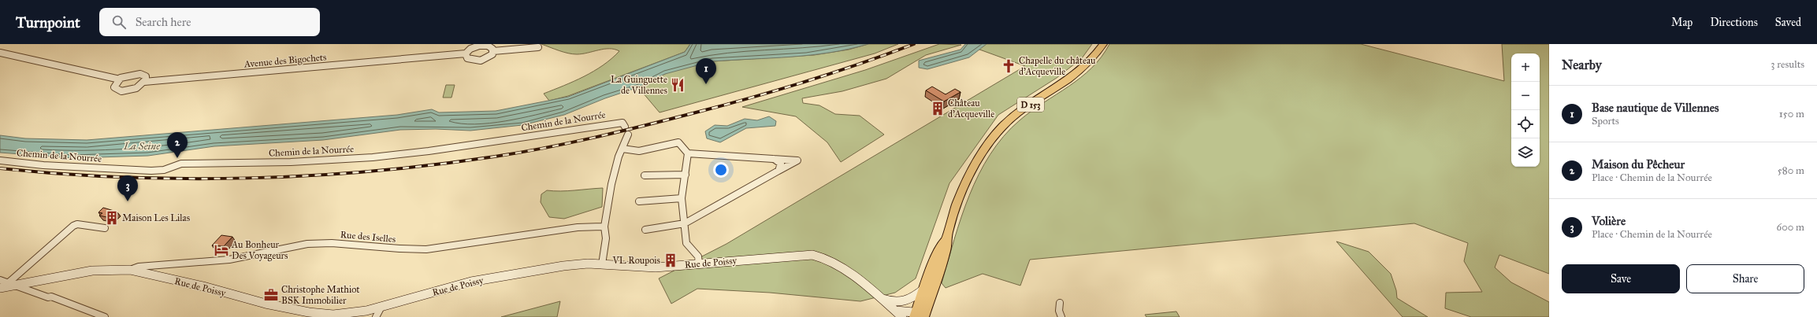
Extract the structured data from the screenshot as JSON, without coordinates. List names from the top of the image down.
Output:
{
  "streets": {
    "main road": ["D 153"],
    "street": [
      "Avenue des Bigochets",
      "Chemin de la Nourrée",
      "Rue des Iselles",
      "Rue de Poissy"
    ]
  },
  "crossings": [
    ["Rue des Iselles", "Rue de Poissy"]
  ],
  "water": ["La Seine"],
  "places": {
    "church": ["Chapelle du château d'Acqueville"],
    "restaurant": ["La Guinguette de Villennes"],
    "building": ["Château d'Acqueville", "Maison Les Lilas", "VL Roupois"],
    "hotel": ["Au Bonheur Des Voyageurs"],
    "office": ["Christophe Mathiot BSK Immobilier"]
  },
  "page": {
    "header": "Turnpoint",
    "search": "Search here",
    "nav": ["Map", "Directions", "Saved"],
    "heading": ["Nearby", "3 results"],
    "map_buttons": ["+", "−"],
    "pins": ["1", "2", "3"],
    "list": [
      {
        "mark": "1",
        "name": "Base nautique de Villennes",
        "note": "Sports",
        "value": "150 m"
      },
      {
        "mark": "2",
        "name": "Maison du Pêcheur",
        "note": "Place · Chemin de la Nourrée",
        "value": "580 m"
      },
      {
        "mark": "3",
        "name": "Volière",
        "note": "Place · Chemin de la Nourrée",
        "value": "600 m"
      }
    ],
    "buttons": ["Save", "Share"]
  }
}
